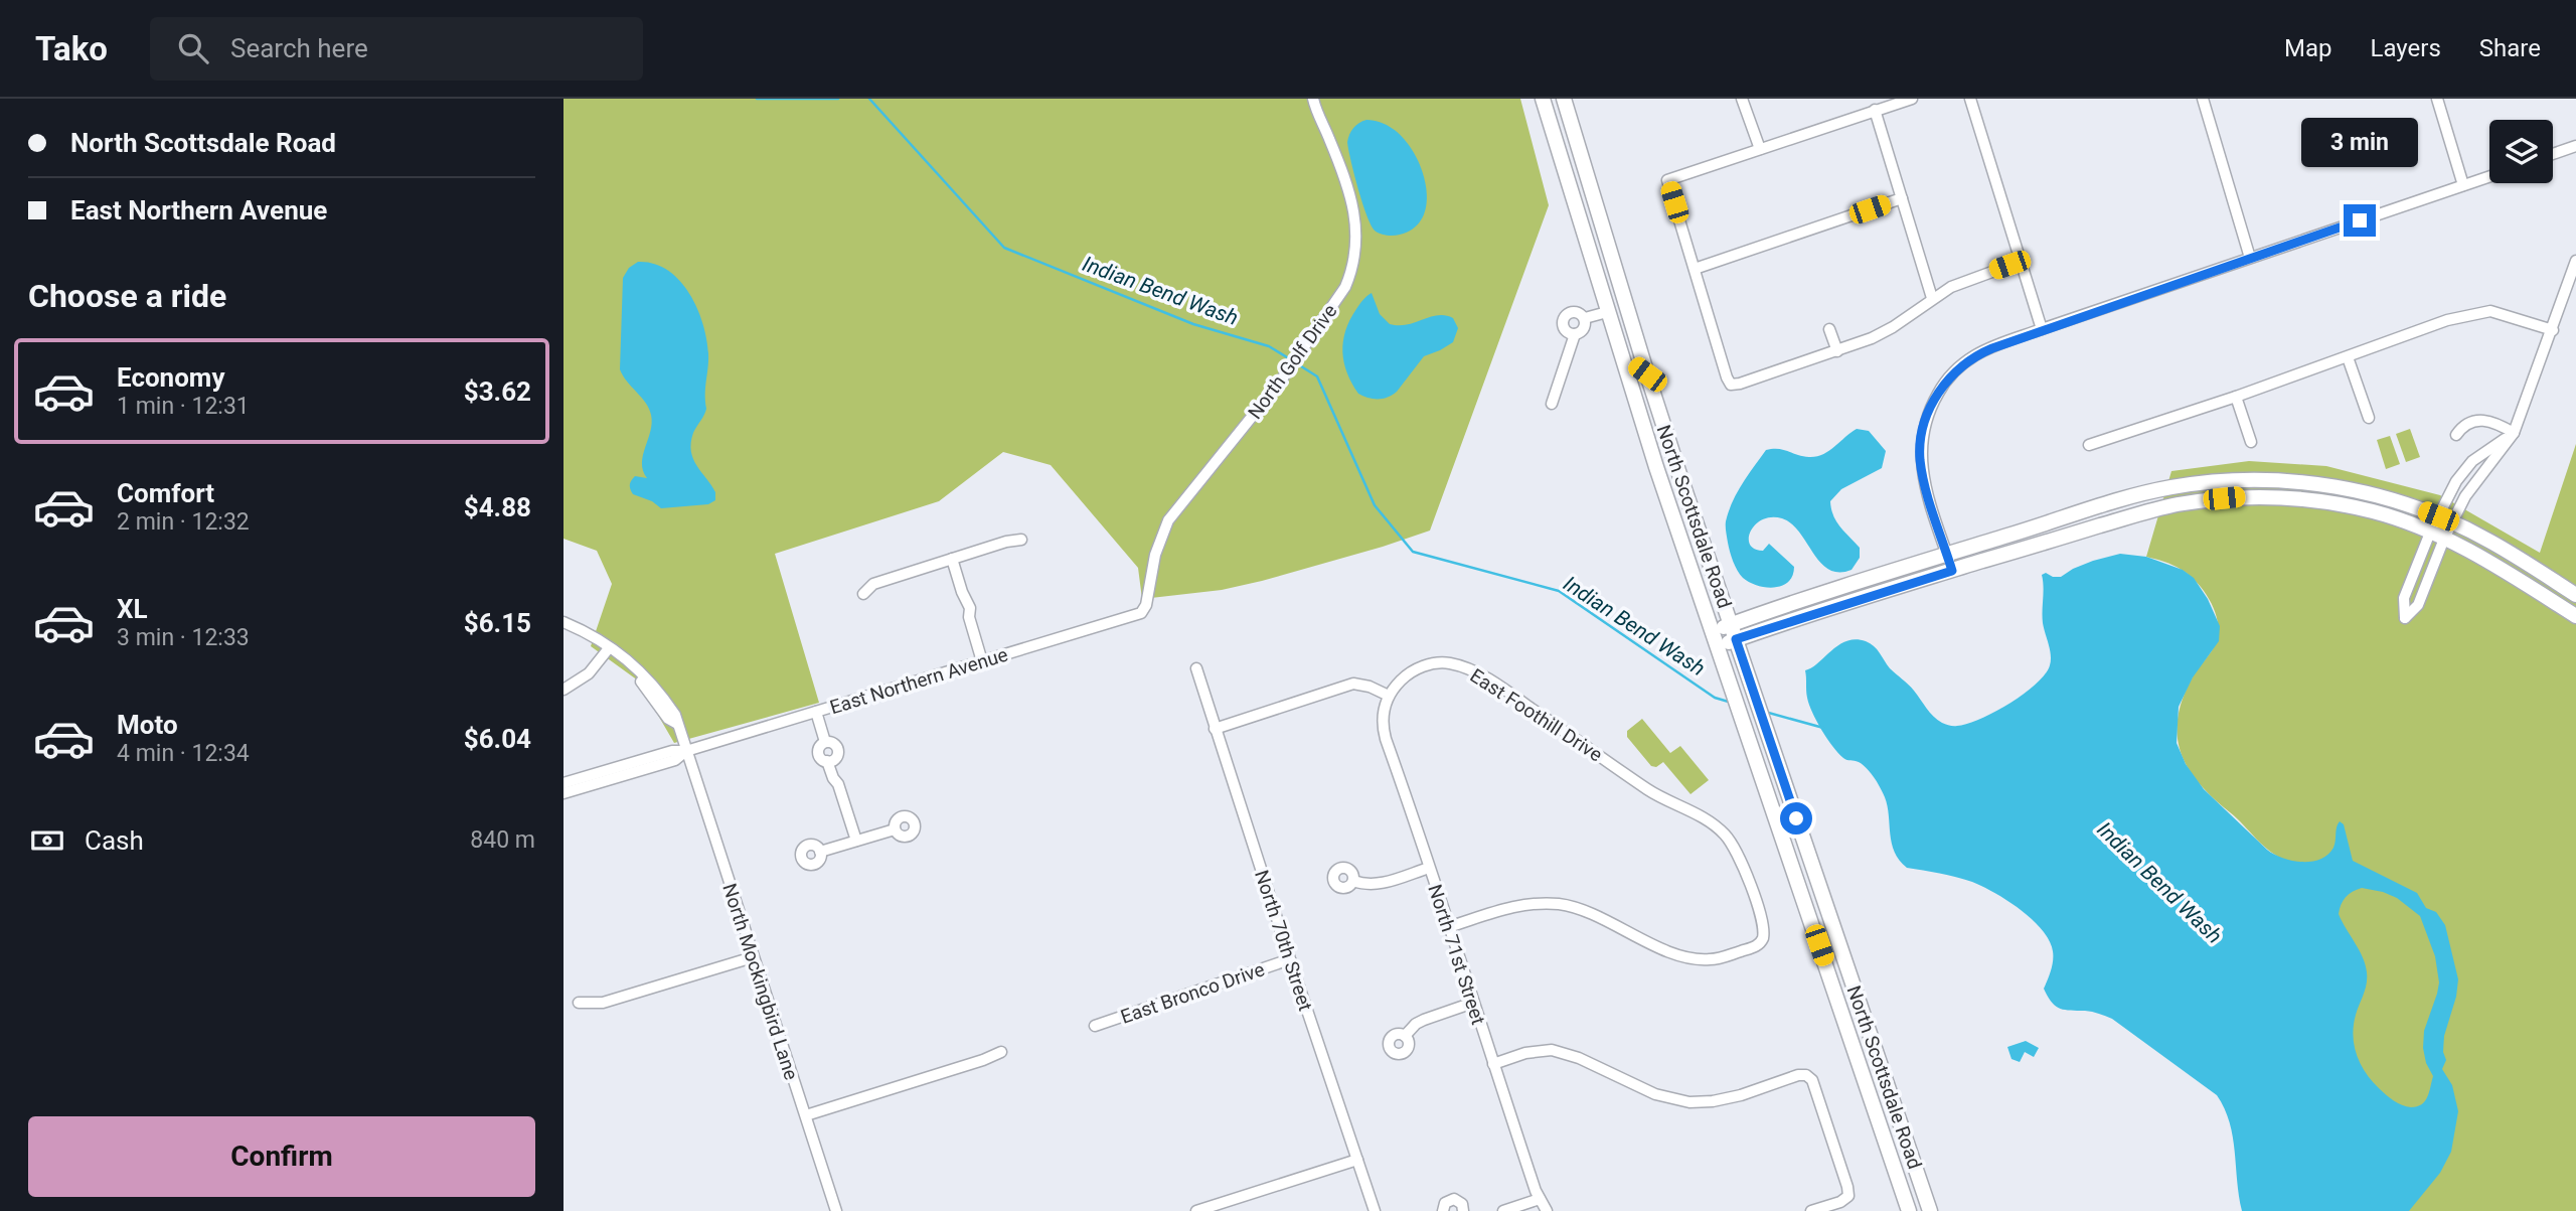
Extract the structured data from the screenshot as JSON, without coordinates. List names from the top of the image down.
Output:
{
  "streets": {
    "main road": ["North Scottsdale Road"],
    "street": [
      "North Golf Drive",
      "East Northern Avenue",
      "East Foothill Drive",
      "North 70th Street",
      "North 71st Street",
      "North Mockingbird Lane",
      "East Bronco Drive"
    ]
  },
  "crossings": [
    ["North Golf Drive", "East Northern Avenue"],
    ["East Northern Avenue", "North Mockingbird Lane"],
    ["East Foothill Drive", "North 71st Street"],
    ["North 70th Street", "East Bronco Drive"]
  ],
  "water": ["Indian Bend Wash"],
  "page": {
    "header": "Tako",
    "search": "Search here",
    "nav": ["Map", "Layers", "Share"],
    "banner": ["North Scottsdale Road", "East Northern Avenue"],
    "bubble": "3 min",
    "heading": "Choose a ride",
    "list": [
      {
        "name": "Economy",
        "note": "1 min · 12:31",
        "value": "$3.62"
      },
      {
        "name": "Comfort",
        "note": "2 min · 12:32",
        "value": "$4.88"
      },
      {
        "name": "XL",
        "note": "3 min · 12:33",
        "value": "$6.15"
      },
      {
        "name": "Moto",
        "note": "4 min · 12:34",
        "value": "$6.04"
      }
    ],
    "pay": ["Cash", "840 m"],
    "buttons": "Confirm"
  }
}
